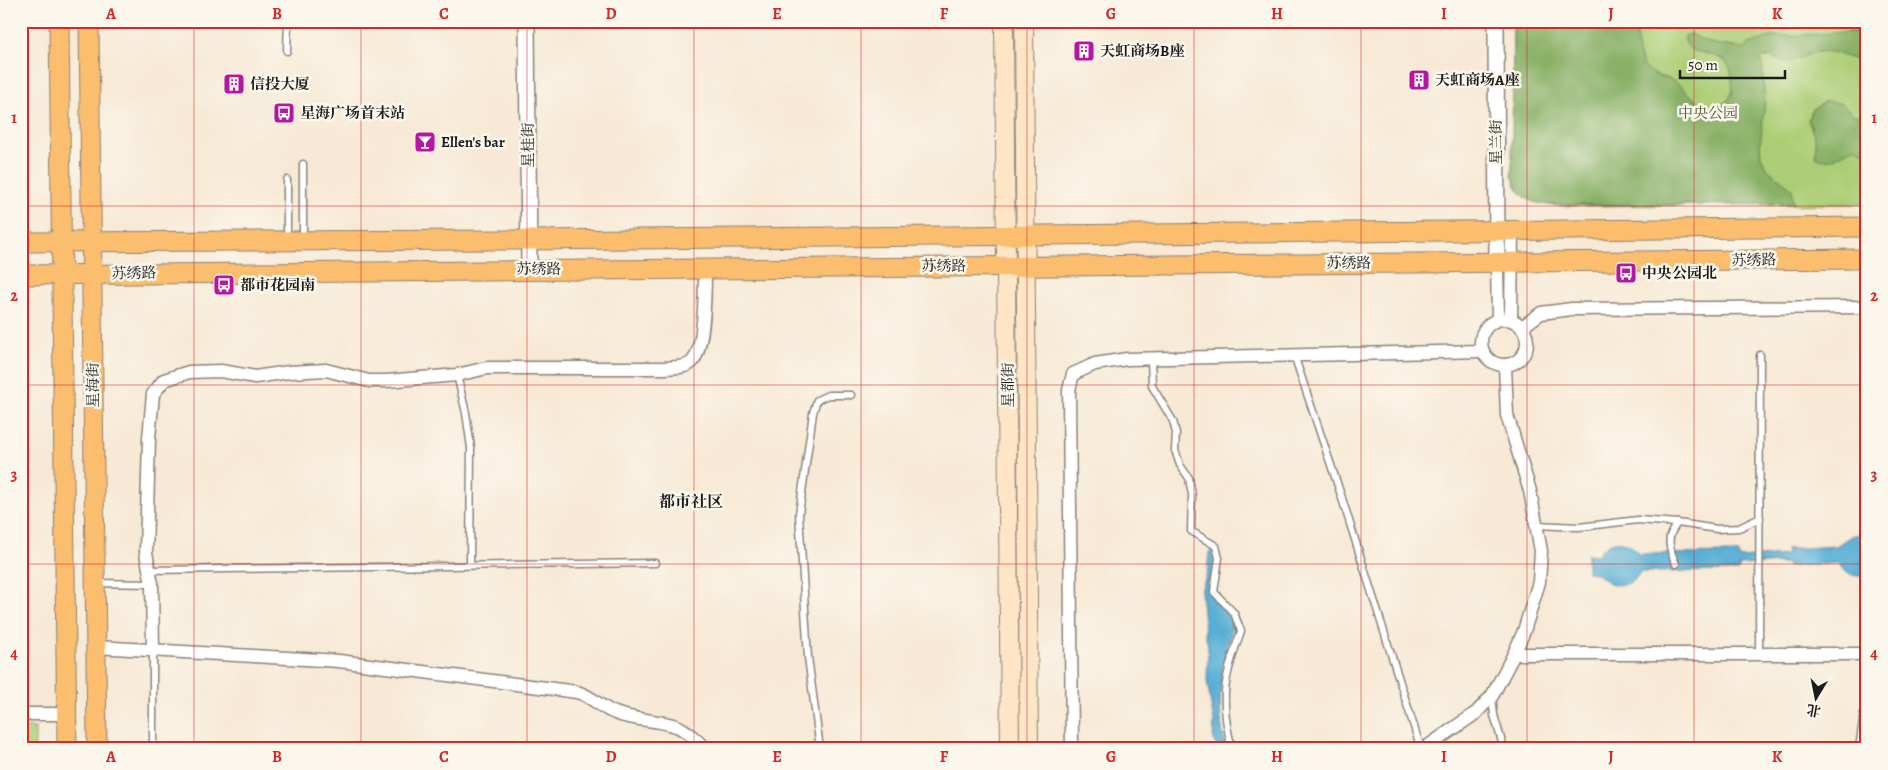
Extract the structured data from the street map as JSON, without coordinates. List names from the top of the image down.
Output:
{
  "streets": {
    "main road": ["苏绣路", "星海街", "星都街"],
    "street": ["星兰街", "星桂街"]
  },
  "crossings": [
    ["星兰街", "苏绣路"],
    ["星桂街", "苏绣路"],
    ["苏绣路", "星海街"],
    ["苏绣路", "星都街"]
  ],
  "districts": ["都市社区"],
  "parks": ["中央公园"],
  "places": {
    "building": ["天虹商场B座", "天虹商场A座", "信投大厦"],
    "bus stop": ["星海广场首末站", "中央公园北", "都市花园南"],
    "bar": ["Ellen's bar"]
  },
  "scale_bar": "50 m",
  "north": "bottom",
  "grid": {
    "columns": [
      "A",
      "B",
      "C",
      "D",
      "E",
      "F",
      "G",
      "H",
      "I",
      "J",
      "K"
    ],
    "rows": [
      "1",
      "2",
      "3",
      "4"
    ]
  }
}
